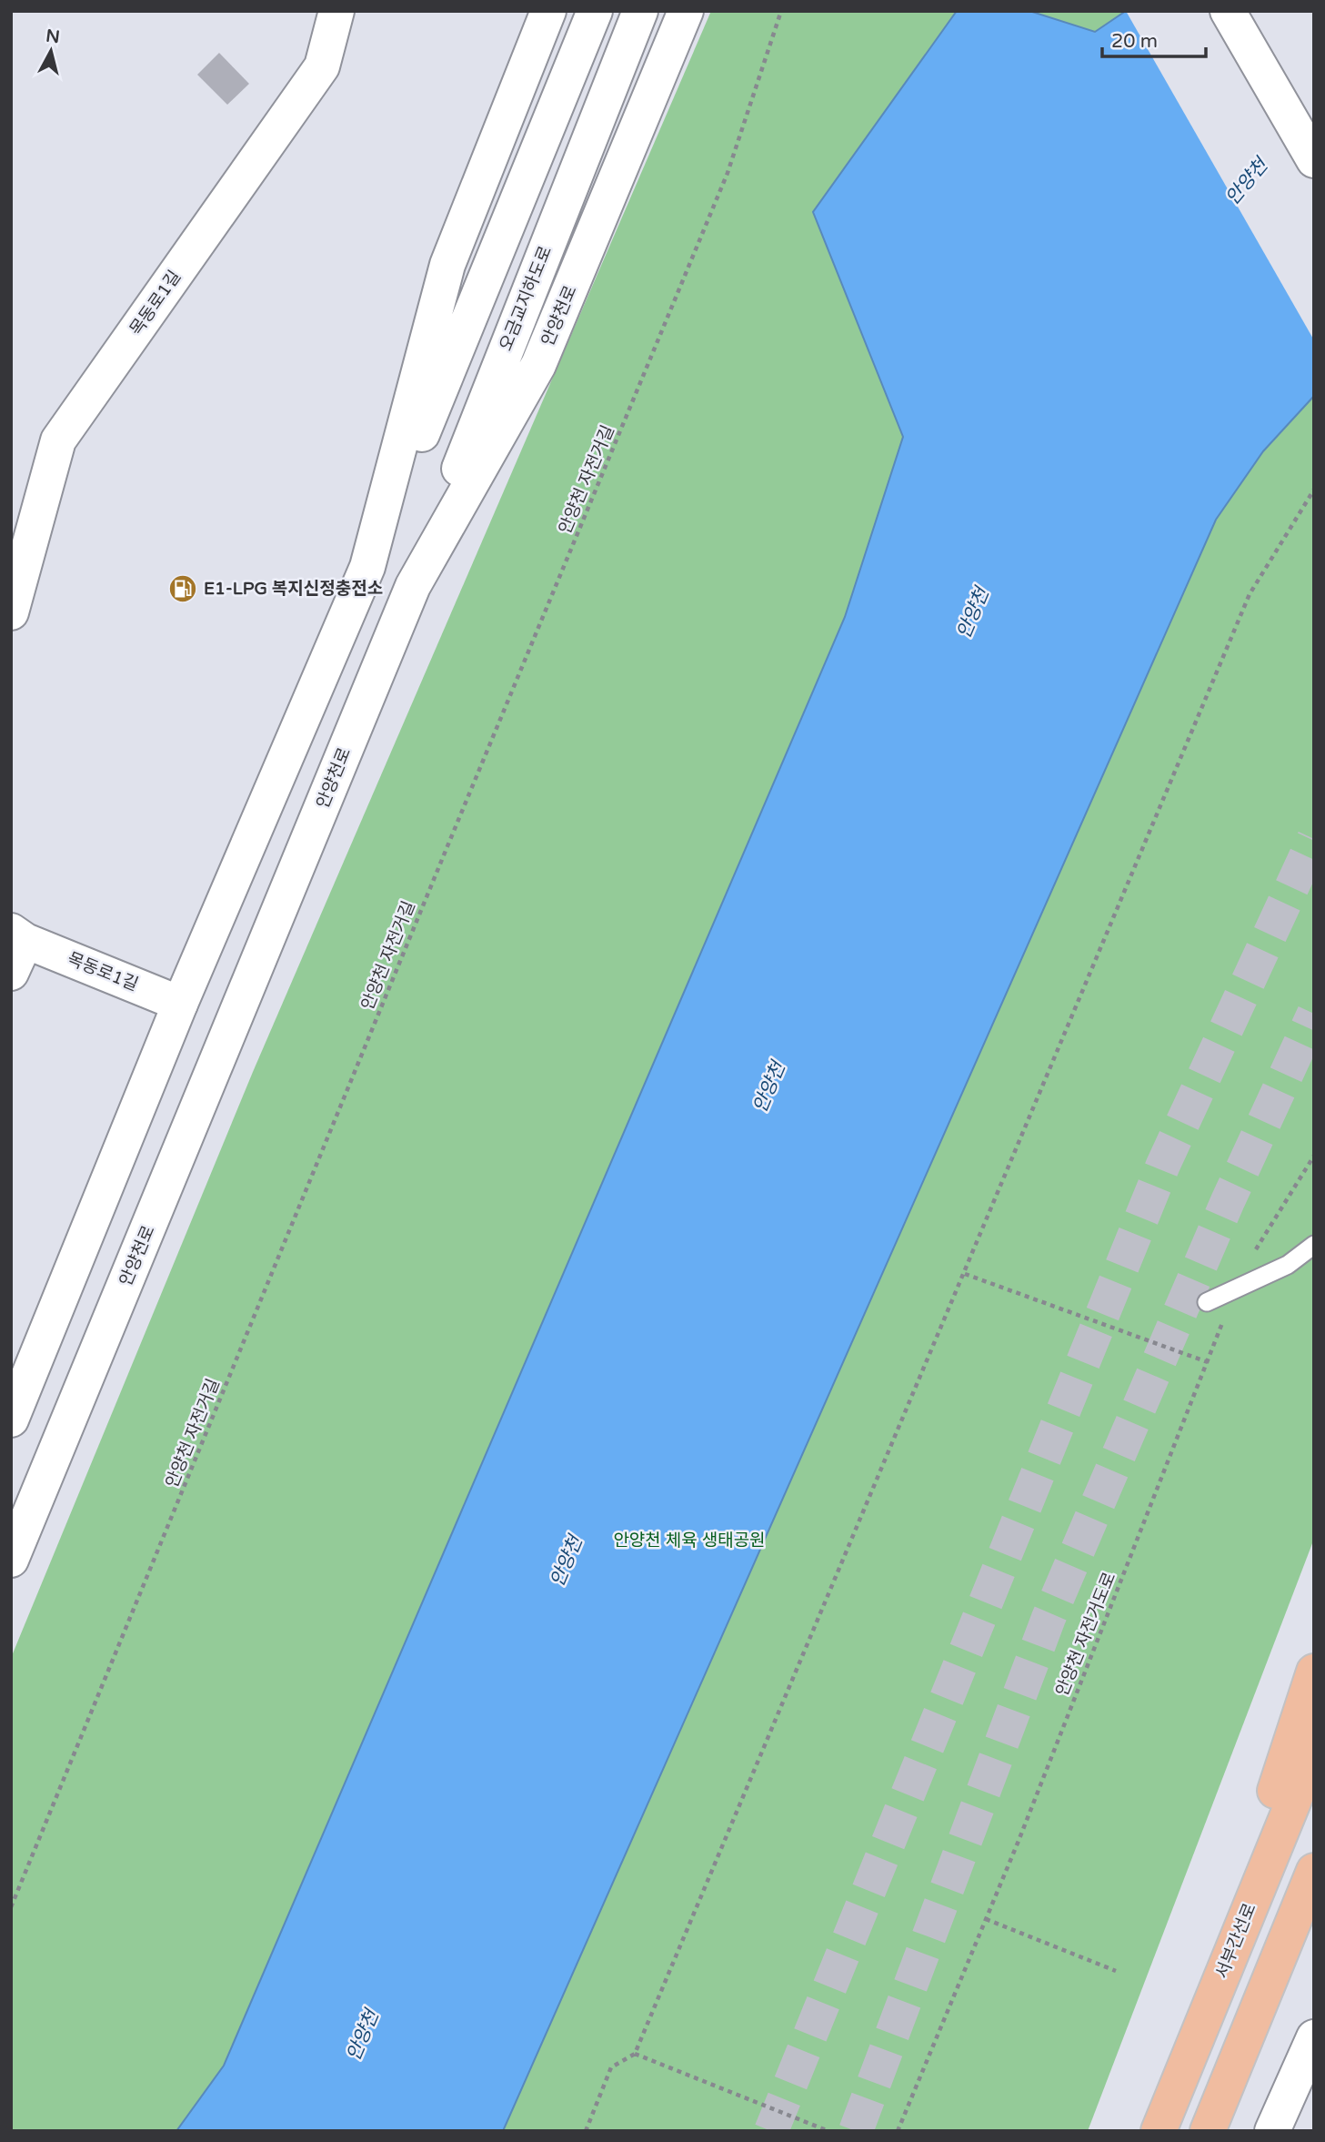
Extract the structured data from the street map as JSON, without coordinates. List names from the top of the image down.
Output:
{
  "streets": {
    "main road": [
      "오금교지하도로",
      "목동로1길",
      "안양천로",
      "서부간선로"
    ],
    "path": ["안양천 자전거길", "안양천 자전거도로"]
  },
  "crossings": [
    ["오금교지하도로", "안양천로"]
  ],
  "water": ["안양천"],
  "parks": ["안양천 체육 생태공원"],
  "places": {
    "fuel station": ["E1-LPG 복지신정충전소"]
  },
  "scale_bar": "20 m",
  "north": "top"
}
